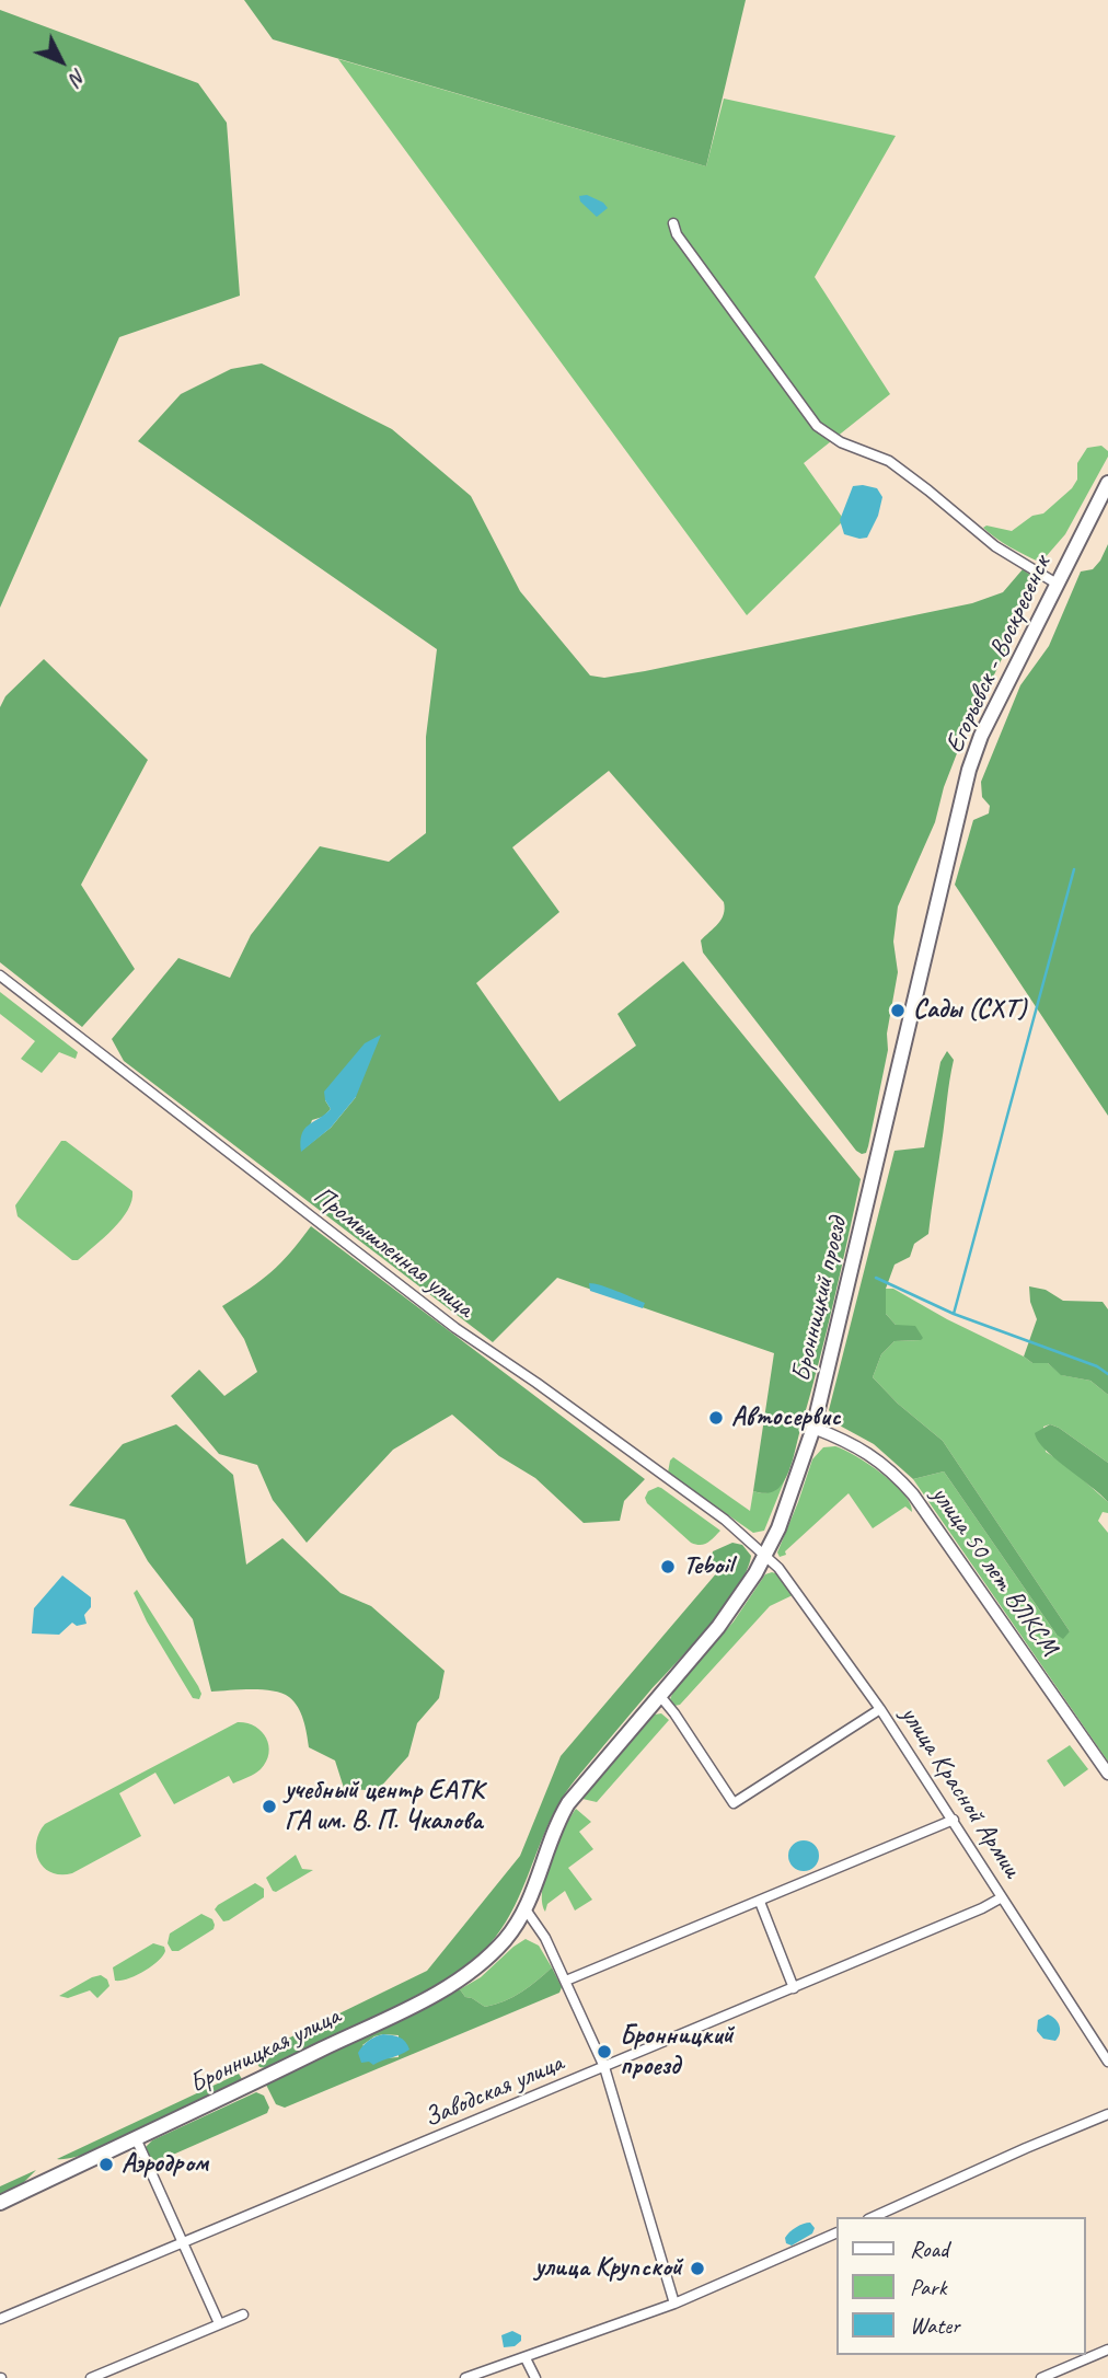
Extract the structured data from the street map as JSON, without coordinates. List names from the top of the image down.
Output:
{
  "streets": {
    "main road": ["Егорьевск - Воскресенск", "Бронницкий проезд", "Бронницкая улица"],
    "street": [
      "Промышленная улица",
      "улица 50 лет ВЛКСМ",
      "улица Красной Армии",
      "Заводская улица"
    ]
  },
  "crossings": [
    ["Егорьевск - Воскресенск", "Бронницкий проезд"],
    ["Промышленная улица", "Бронницкий проезд"],
    ["Промышленная улица", "улица Красной Армии"],
    ["Бронницкий проезд", "улица 50 лет ВЛКСМ"],
    ["Бронницкий проезд", "улица Красной Армии"],
    ["Бронницкий проезд", "Бронницкая улица"],
    ["улица Красной Армии", "Заводская улица"]
  ],
  "places": [
    "Сады (СХТ)",
    "Автосервис",
    "Teboil",
    "учебный центр ЕАТК ГА им. В. П. Чкалова",
    "Бронницкий проезд",
    "Аэродром",
    "улица Крупской"
  ],
  "legend": ["Road", "Park", "Water"],
  "north": "bottom right"
}
